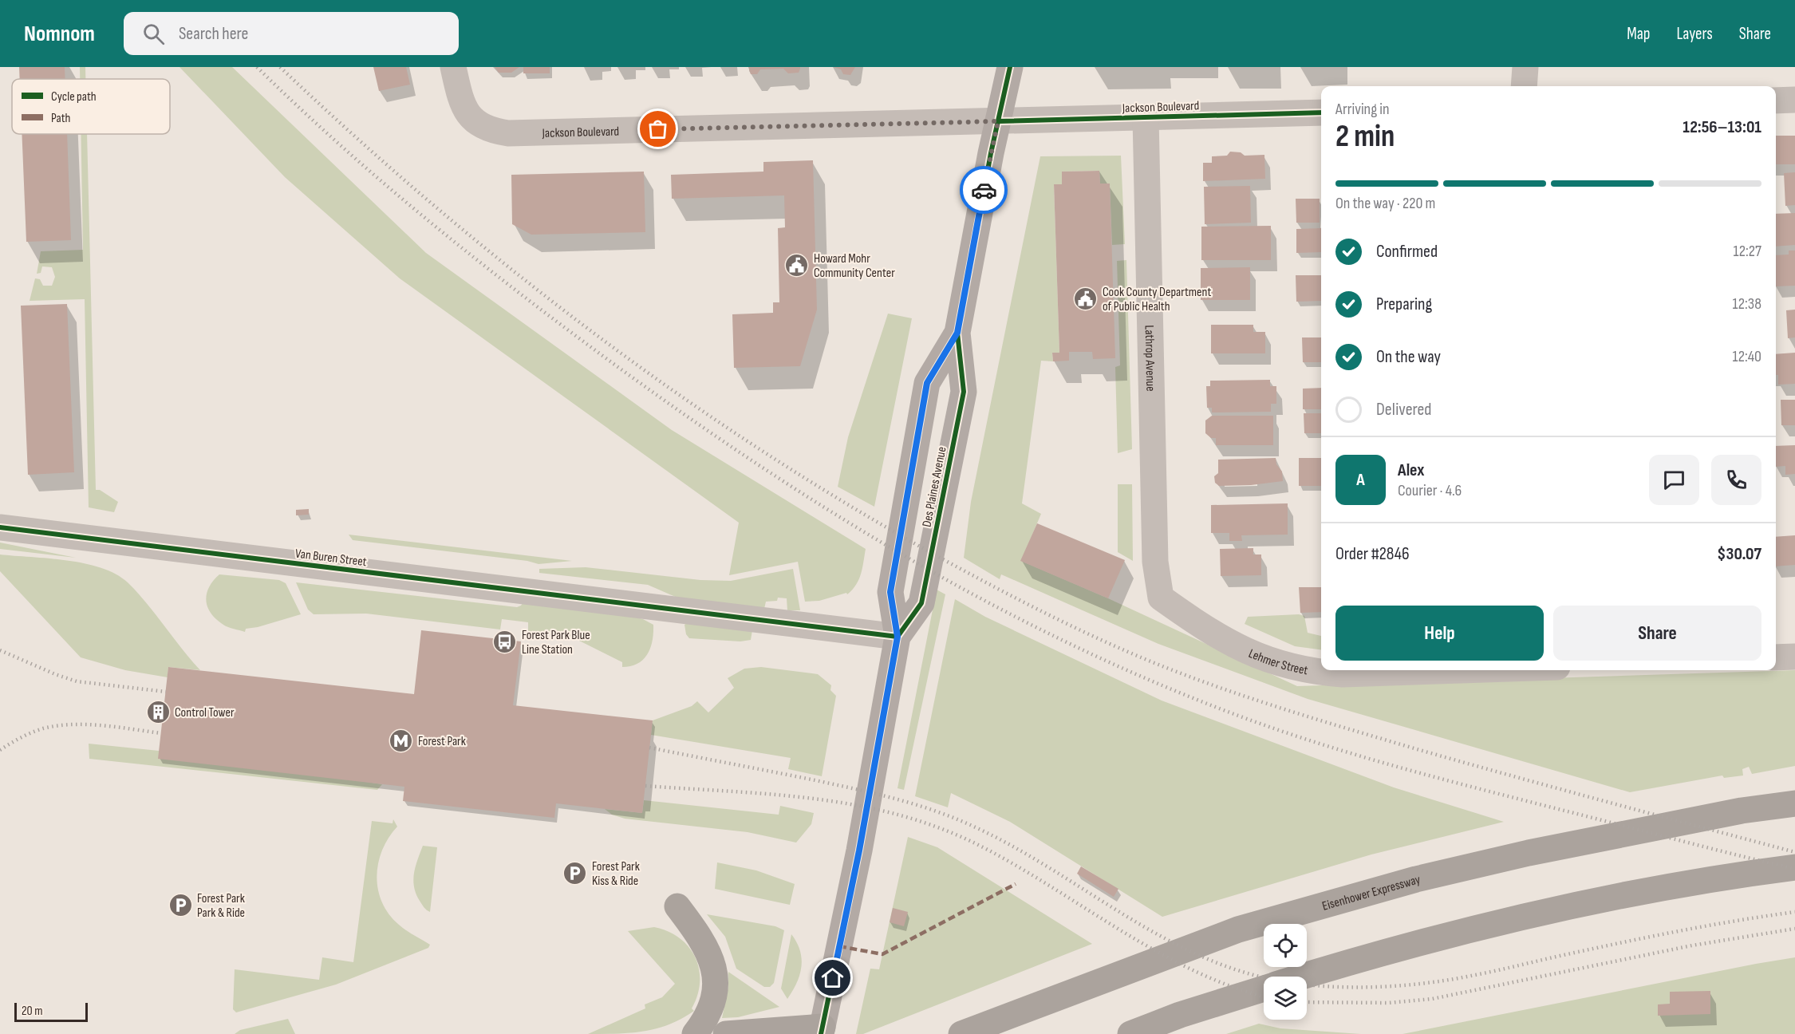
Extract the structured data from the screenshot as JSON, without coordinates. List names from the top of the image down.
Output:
{
  "streets": {
    "highway": ["Eisenhower Expressway"],
    "main road": ["Des Plaines Avenue"],
    "street": [
      "Jackson Boulevard",
      "Lathrop Avenue",
      "Van Buren Street",
      "Lehmer Street"
    ]
  },
  "crossings": [
    ["Jackson Boulevard", "Lathrop Avenue"],
    ["Jackson Boulevard", "Des Plaines Avenue"],
    ["Lathrop Avenue", "Lehmer Street"],
    ["Des Plaines Avenue", "Van Buren Street"]
  ],
  "places": {
    "public building": ["Howard Mohr Community Center", "Cook County Department of Public Health"],
    "bus stop": ["Forest Park Blue Line Station"],
    "building": ["Control Tower"],
    "metro station": ["Forest Park"],
    "parking": ["Forest Park Kiss & Ride", "Forest Park Park & Ride"]
  },
  "legend": ["Cycle path", "Path"],
  "scale_bar": "20 m",
  "page": {
    "header": "Nomnom",
    "search": "Search here",
    "nav": ["Map", "Layers", "Share"],
    "heading": ["2 min", "Arriving in", "12:56–13:01"],
    "panel": [
      "Alex",
      "Courier · 4.6",
      "Order #2846",
      "$30.07"
    ],
    "bar": "On the way · 220 m",
    "list": [
      ["Confirmed", "12:27"],
      ["Preparing", "12:38"],
      ["On the way", "12:40"],
      "Delivered"
    ],
    "round": "A",
    "buttons": ["Help", "Share"],
    "scale": "20 m"
  }
}
